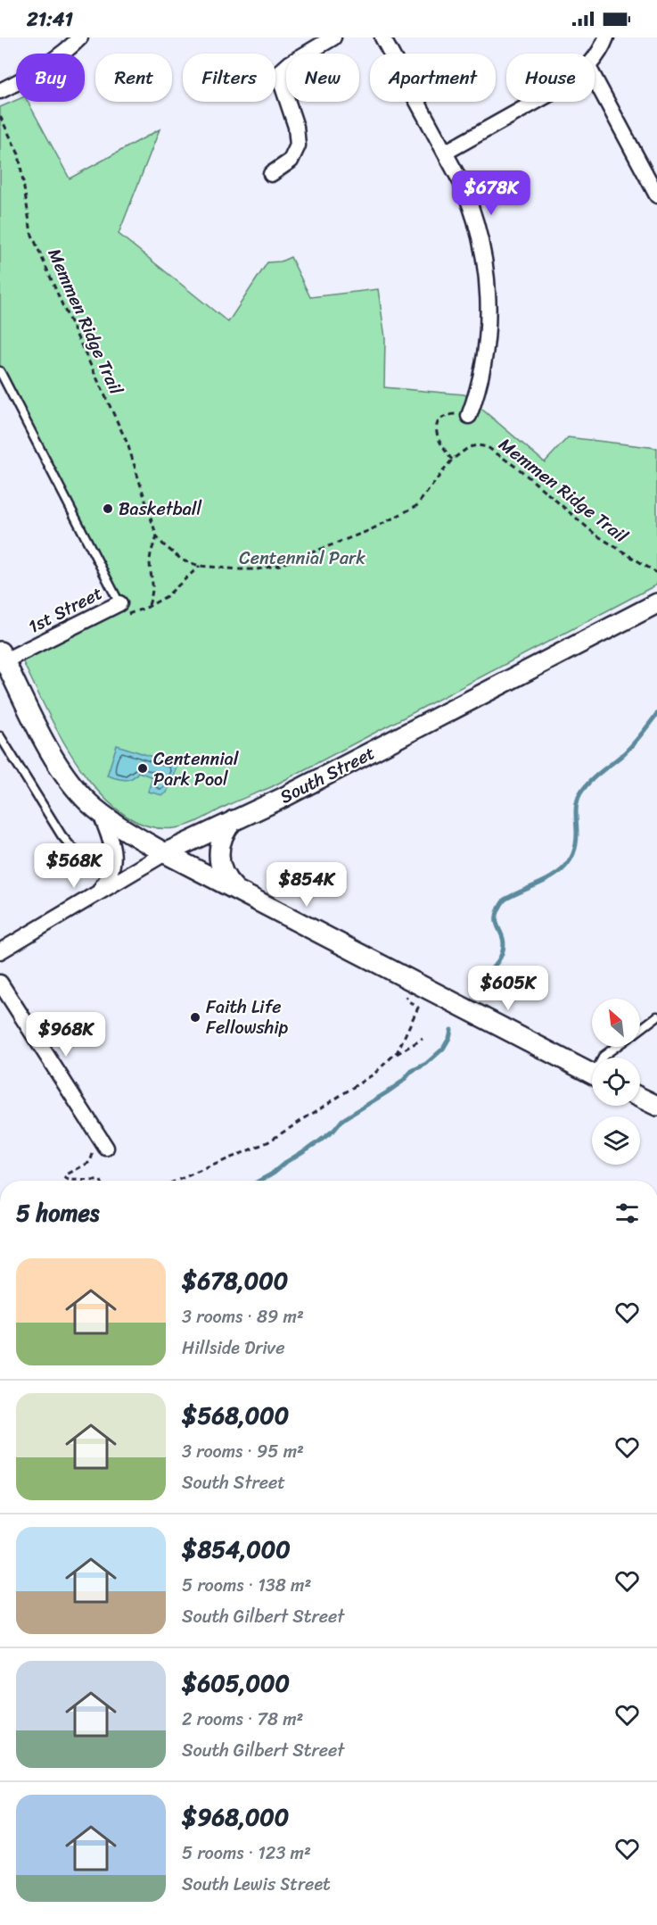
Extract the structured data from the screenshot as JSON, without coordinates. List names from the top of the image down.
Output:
{
  "streets": {
    "street": ["1st Street", "South Street"],
    "path": ["Memmen Ridge Trail"]
  },
  "parks": ["Centennial Park"],
  "places": ["Basketball", "Centennial Park Pool", "Faith Life Fellowship"],
  "north": "top left",
  "page": {
    "status": "21:41",
    "chip": [
      "Buy",
      "Rent",
      "Filters",
      "New",
      "Apartment",
      "House"
    ],
    "price": [
      "$678K",
      "$568K",
      "$854K",
      "$605K",
      "$968K"
    ],
    "heading": "5 homes",
    "list": [
      {
        "name": "$678,000",
        "note": "3 rooms · 89 m² · Hillside Drive"
      },
      {
        "name": "$568,000",
        "note": "3 rooms · 95 m² · South Street"
      },
      {
        "name": "$854,000",
        "note": "5 rooms · 138 m² · South Gilbert Street"
      },
      {
        "name": "$605,000",
        "note": "2 rooms · 78 m² · South Gilbert Street"
      },
      {
        "name": "$968,000",
        "note": "5 rooms · 123 m² · South Lewis Street"
      }
    ]
  }
}
